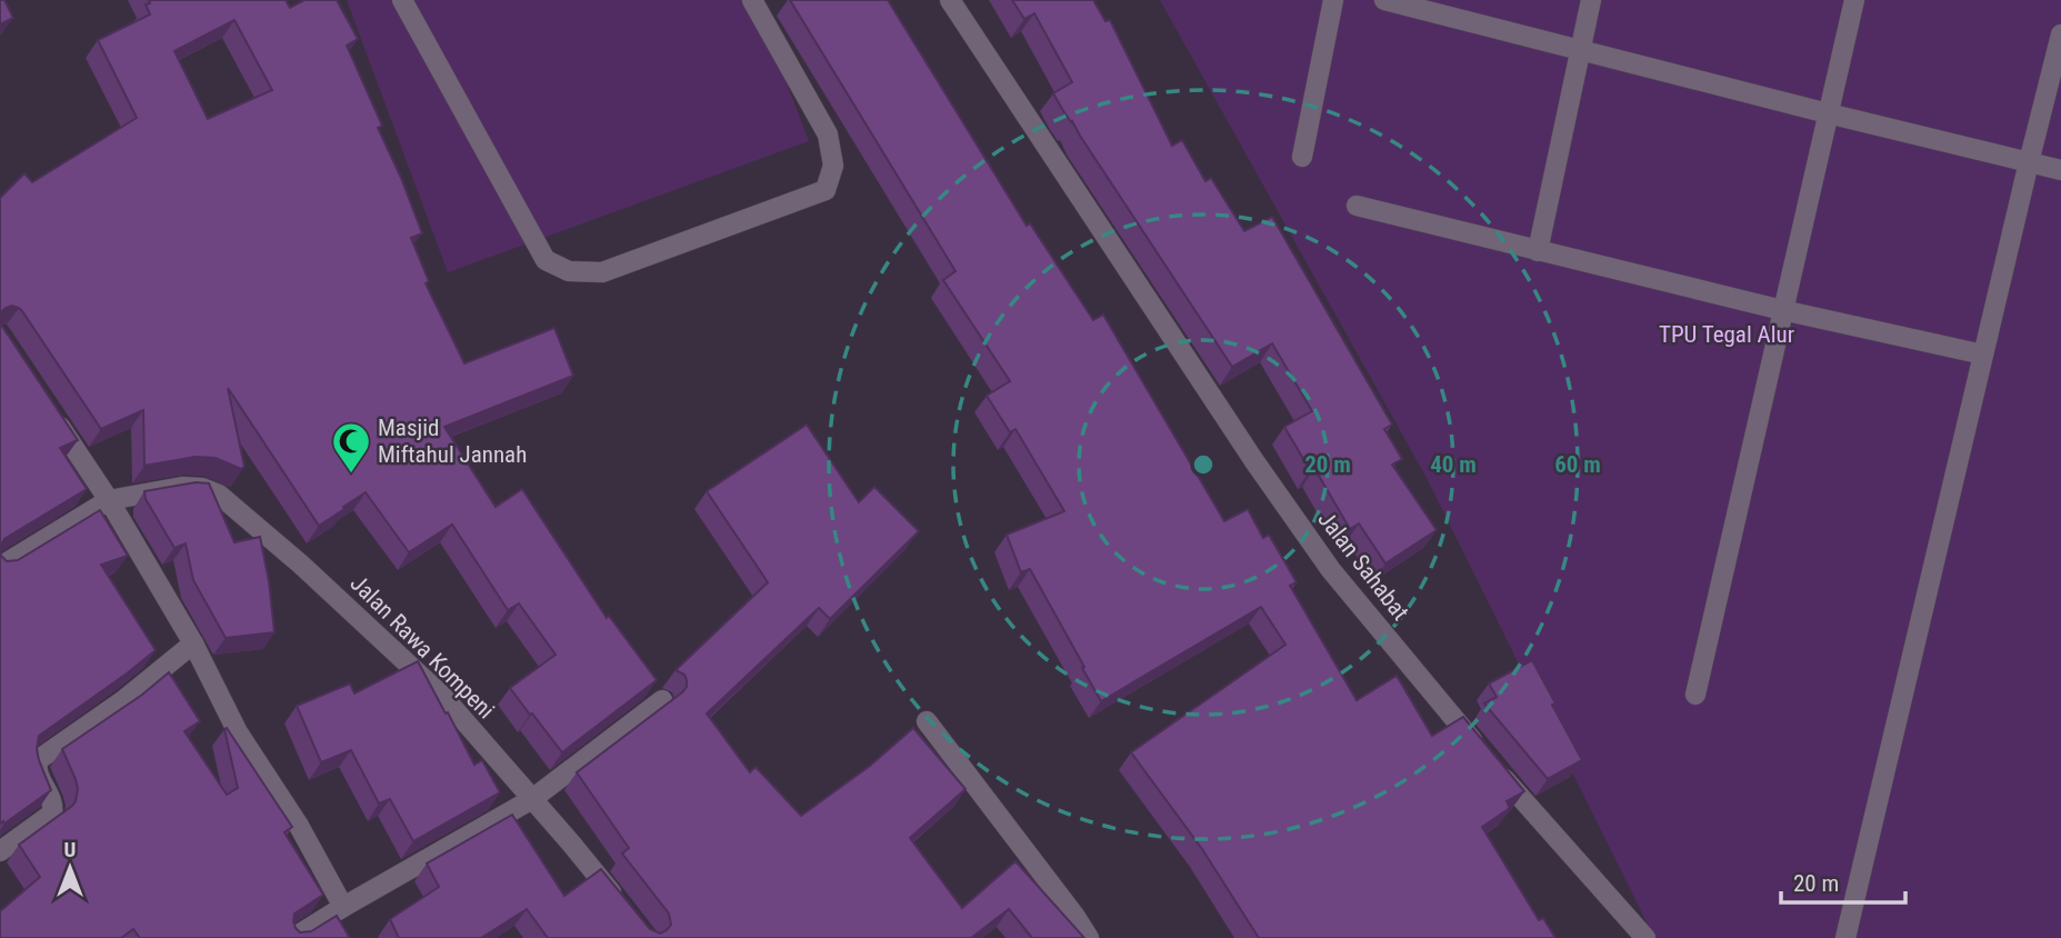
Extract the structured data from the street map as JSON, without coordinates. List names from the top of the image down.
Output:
{
  "streets": {
    "street": ["Jalan Sahabat", "Jalan Rawa Kompeni"]
  },
  "parks": ["TPU Tegal Alur"],
  "places": {
    "mosque": ["Masjid Miftahul Jannah"]
  },
  "scale_bar": "20 m",
  "north": "top",
  "rings": ["20 m", "40 m", "60 m"]
}
